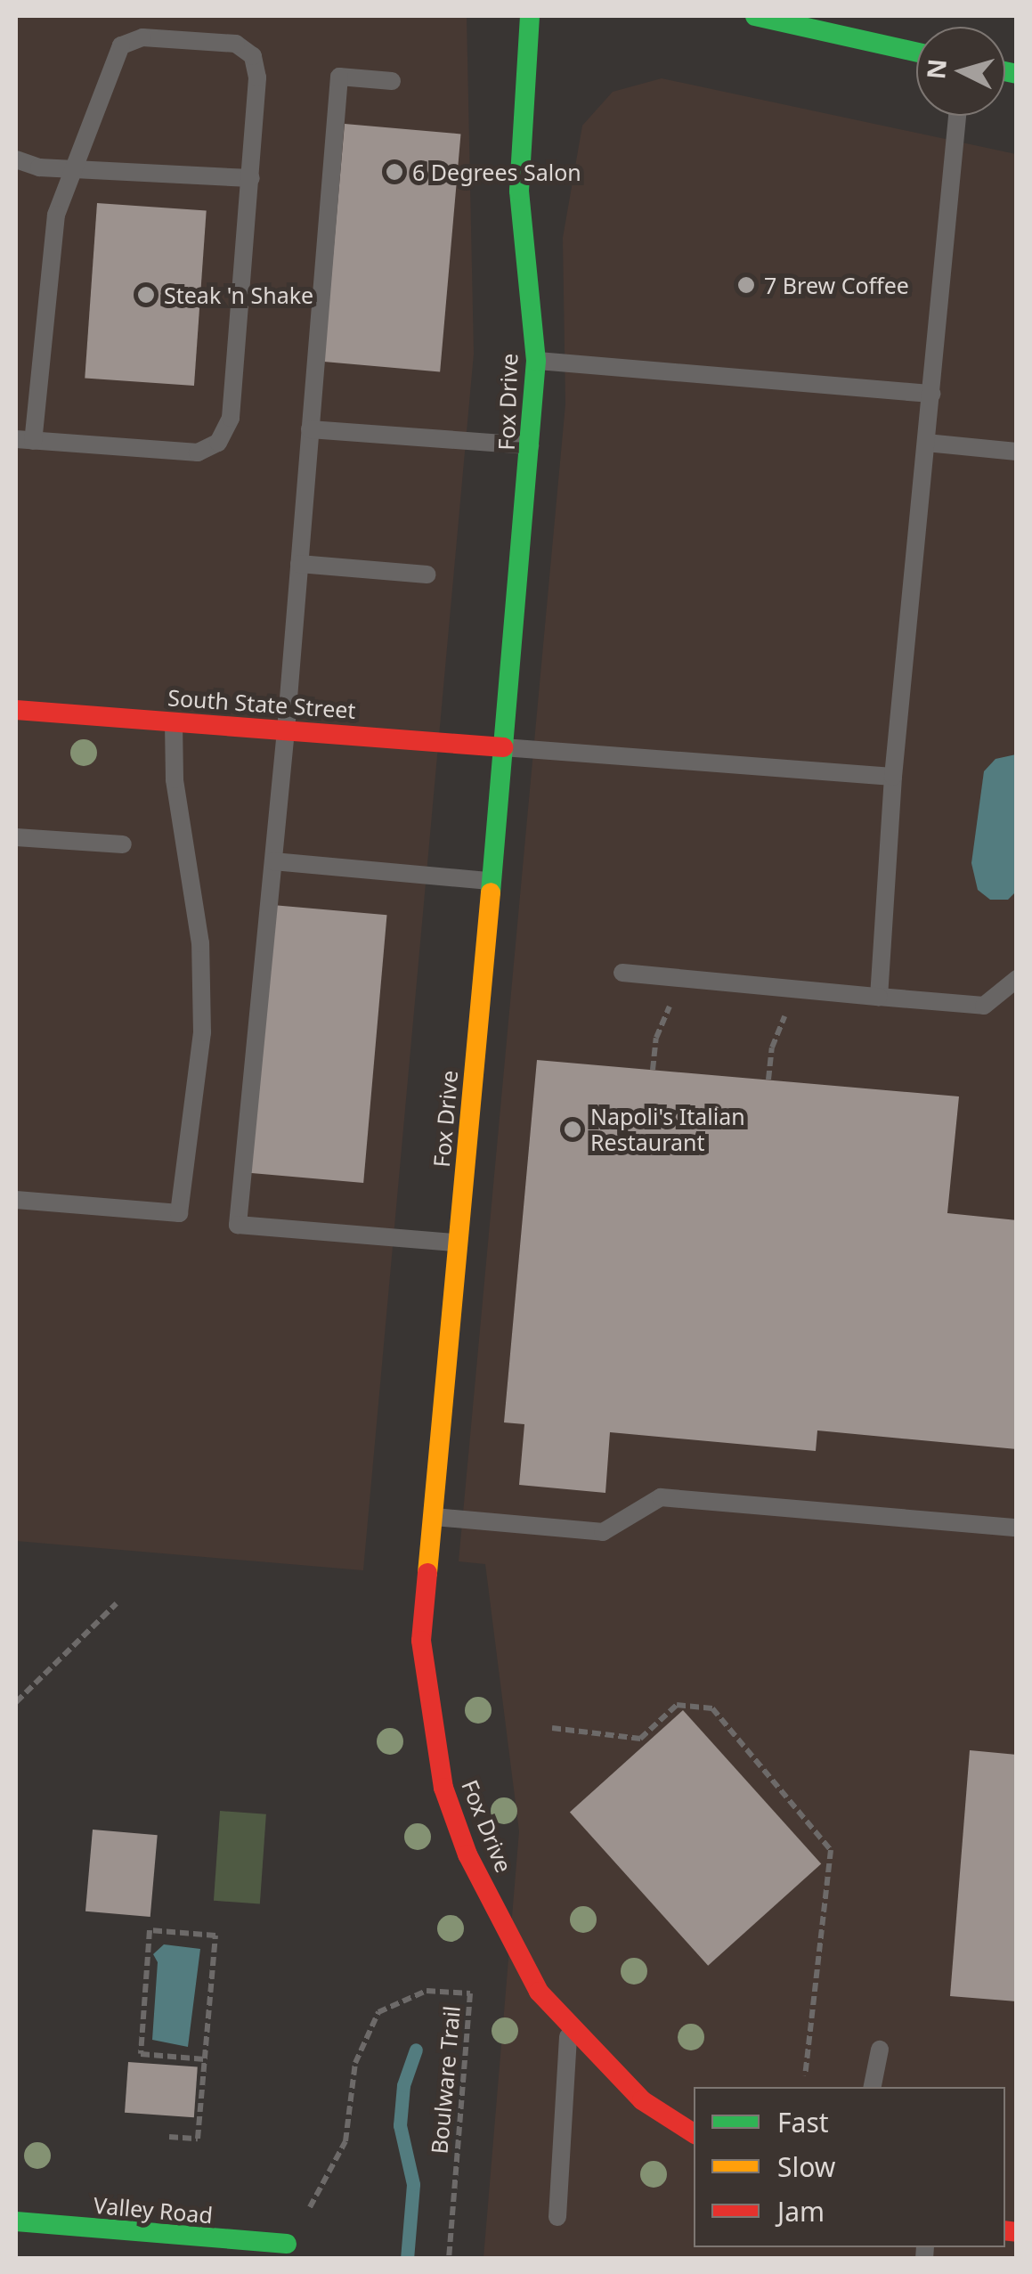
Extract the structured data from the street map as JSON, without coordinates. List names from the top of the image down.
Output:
{
  "streets": {
    "street": ["Fox Drive", "South State Street", "Valley Road"],
    "path": ["Boulware Trail"]
  },
  "crossings": [
    ["Fox Drive", "South State Street"],
    ["Boulware Trail", "Valley Road"]
  ],
  "places": [
    "6 Degrees Salon",
    "7 Brew Coffee",
    "Steak 'n Shake",
    "Napoli's Italian Restaurant"
  ],
  "legend": ["Fast", "Slow", "Jam"],
  "north": "left"
}
